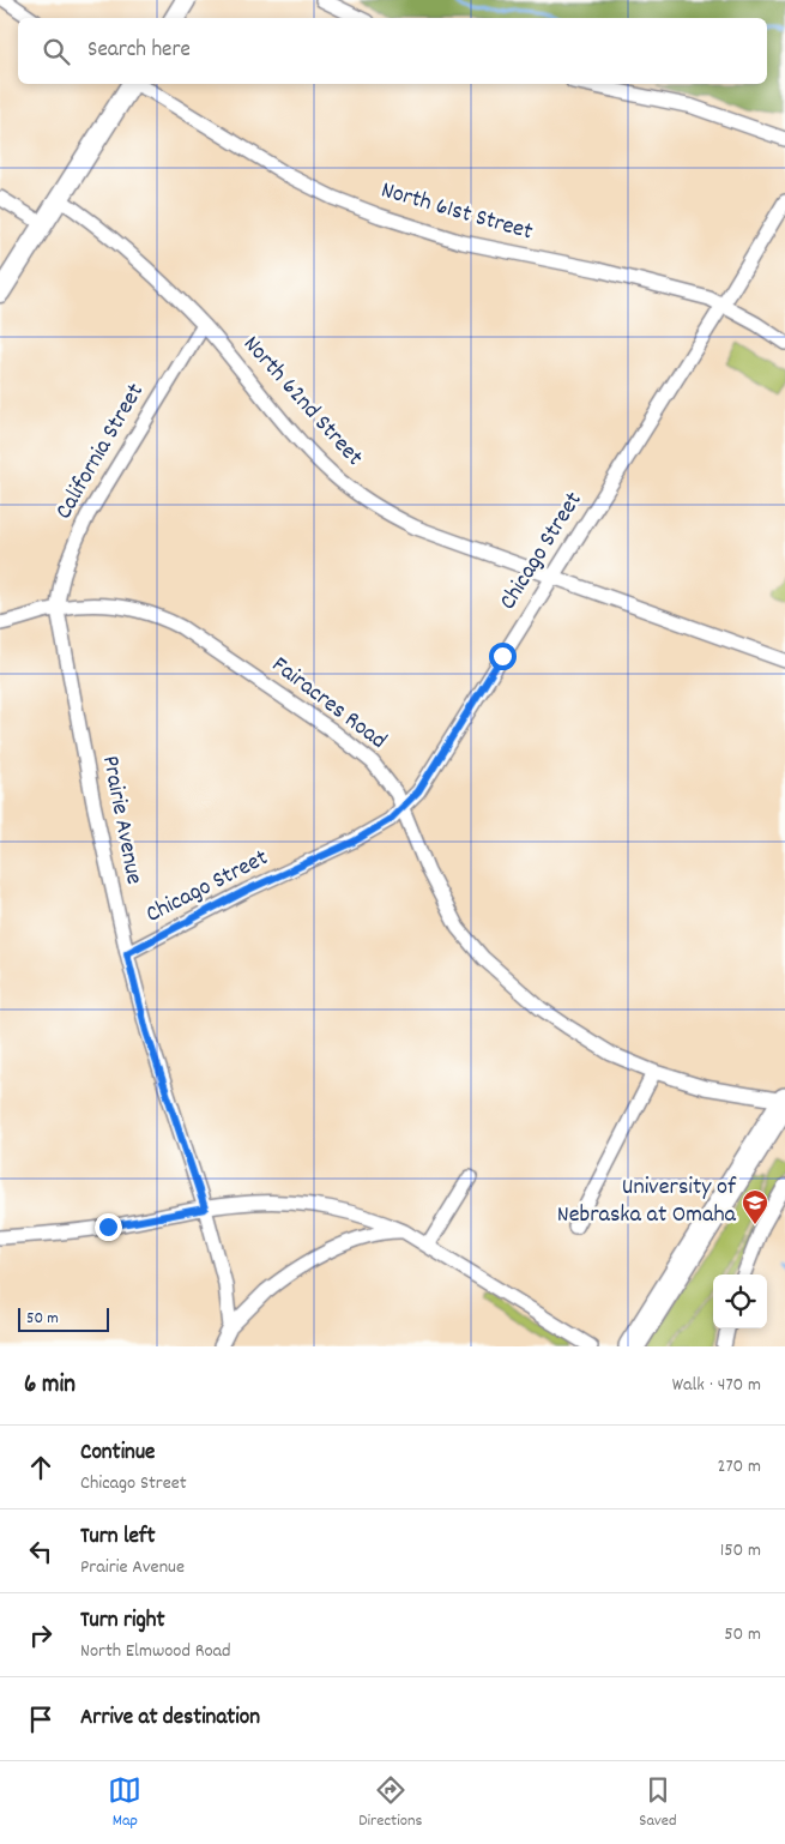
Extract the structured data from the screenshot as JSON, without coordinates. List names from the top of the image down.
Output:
{
  "streets": {
    "street": [
      "North 61st Street",
      "North 62nd Street",
      "California Street",
      "Chicago Street",
      "Fairacres Road",
      "Prairie Avenue"
    ]
  },
  "crossings": [
    ["North 61st Street", "Chicago Street"],
    ["North 62nd Street", "California Street"],
    ["North 62nd Street", "Chicago Street"],
    ["California Street", "Fairacres Road"],
    ["California Street", "Prairie Avenue"],
    ["Chicago Street", "Fairacres Road"],
    ["Chicago Street", "Prairie Avenue"],
    ["Fairacres Road", "Prairie Avenue"]
  ],
  "places": {
    "school or university": ["University of Nebraska at Omaha"]
  },
  "scale_bar": "50 m",
  "page": {
    "search": "Search here",
    "scale": "50 m",
    "heading": ["6 min", "Walk · 470 m"],
    "list": [
      ["Continue", "Chicago Street", "270 m"],
      ["Turn left", "Prairie Avenue", "150 m"],
      ["Turn right", "North Elmwood Road", "50 m"],
      "Arrive at destination"
    ],
    "nav": ["Map", "Directions", "Saved"]
  }
}
